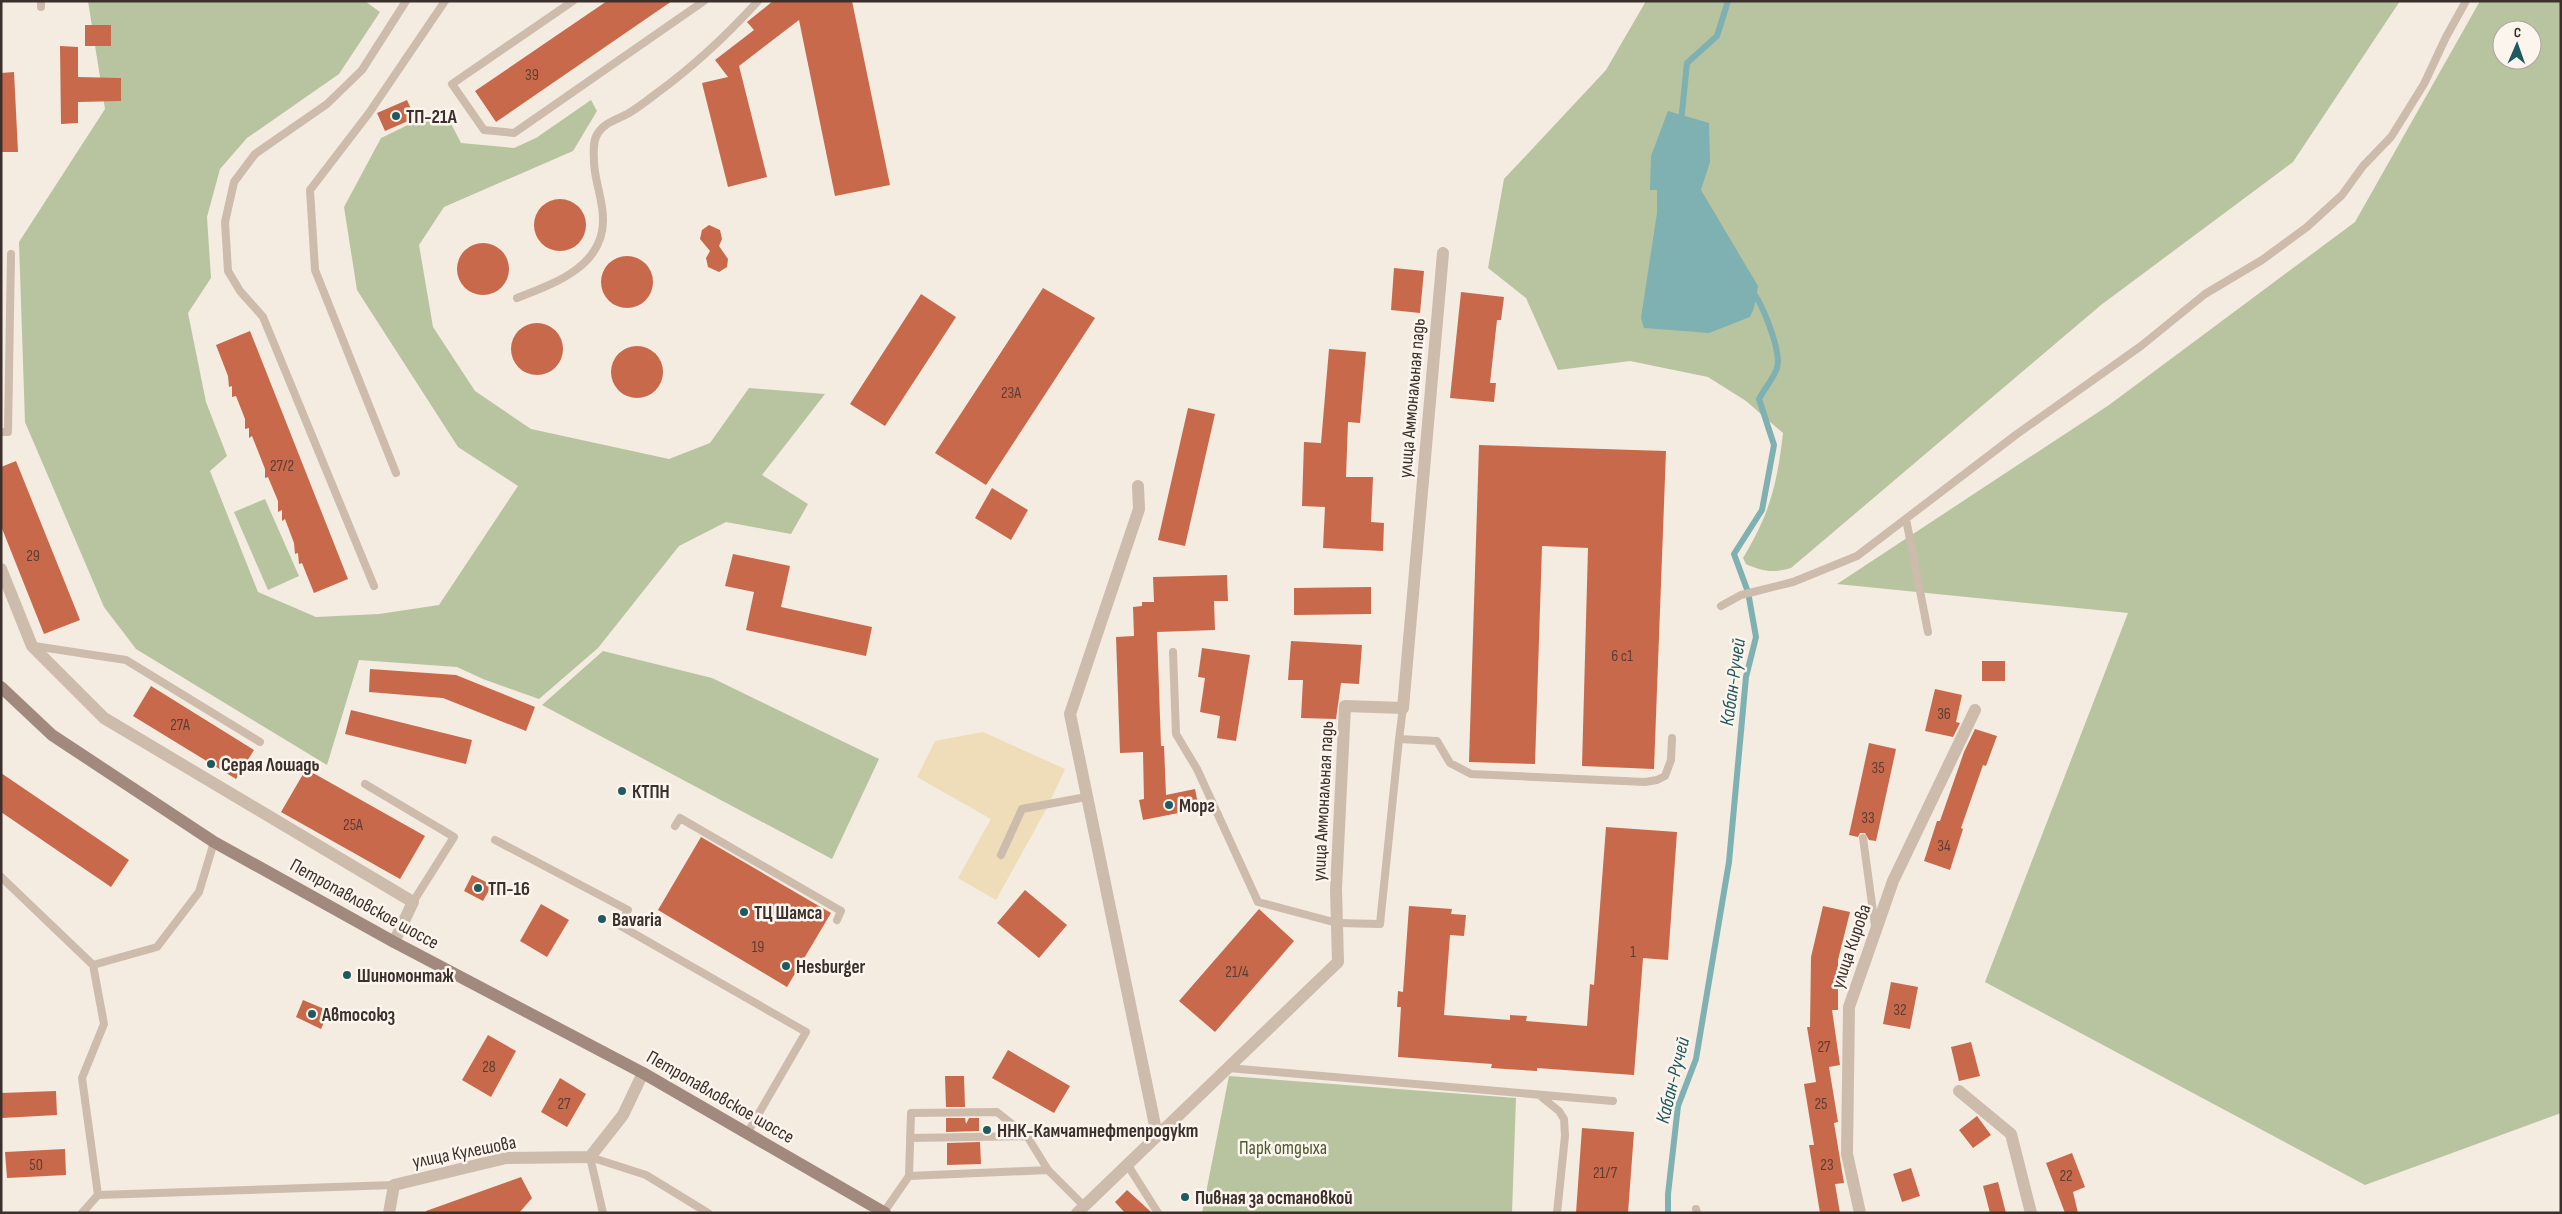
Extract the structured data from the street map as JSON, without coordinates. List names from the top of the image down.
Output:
{
  "streets": {
    "main road": ["Петропавловское шоссе"],
    "street": ["улица Аммональная падь", "улица Кирова", "улица Кулешова"]
  },
  "water": ["Кабан-Ручей"],
  "parks": ["Парк отдыха"],
  "places": [
    "ТП-21А",
    "Серая Лошадь",
    "КТПН",
    "Морг",
    "ТП-16",
    "ТЦ Шамса",
    "Bavaria",
    "Hesburger",
    "Шиномонтаж",
    "Автосоюз",
    "ННК-Камчатнефтепродукт",
    "Пивная за остановкой"
  ],
  "house_numbers": [
    "39",
    "23А",
    "27/2",
    "29",
    "6 с1",
    "36",
    "27А",
    "35",
    "33",
    "25А",
    "34",
    "19",
    "1",
    "21/4",
    "32",
    "27",
    "28",
    "27",
    "25",
    "50",
    "23",
    "21/7",
    "22"
  ],
  "north": "top"
}
